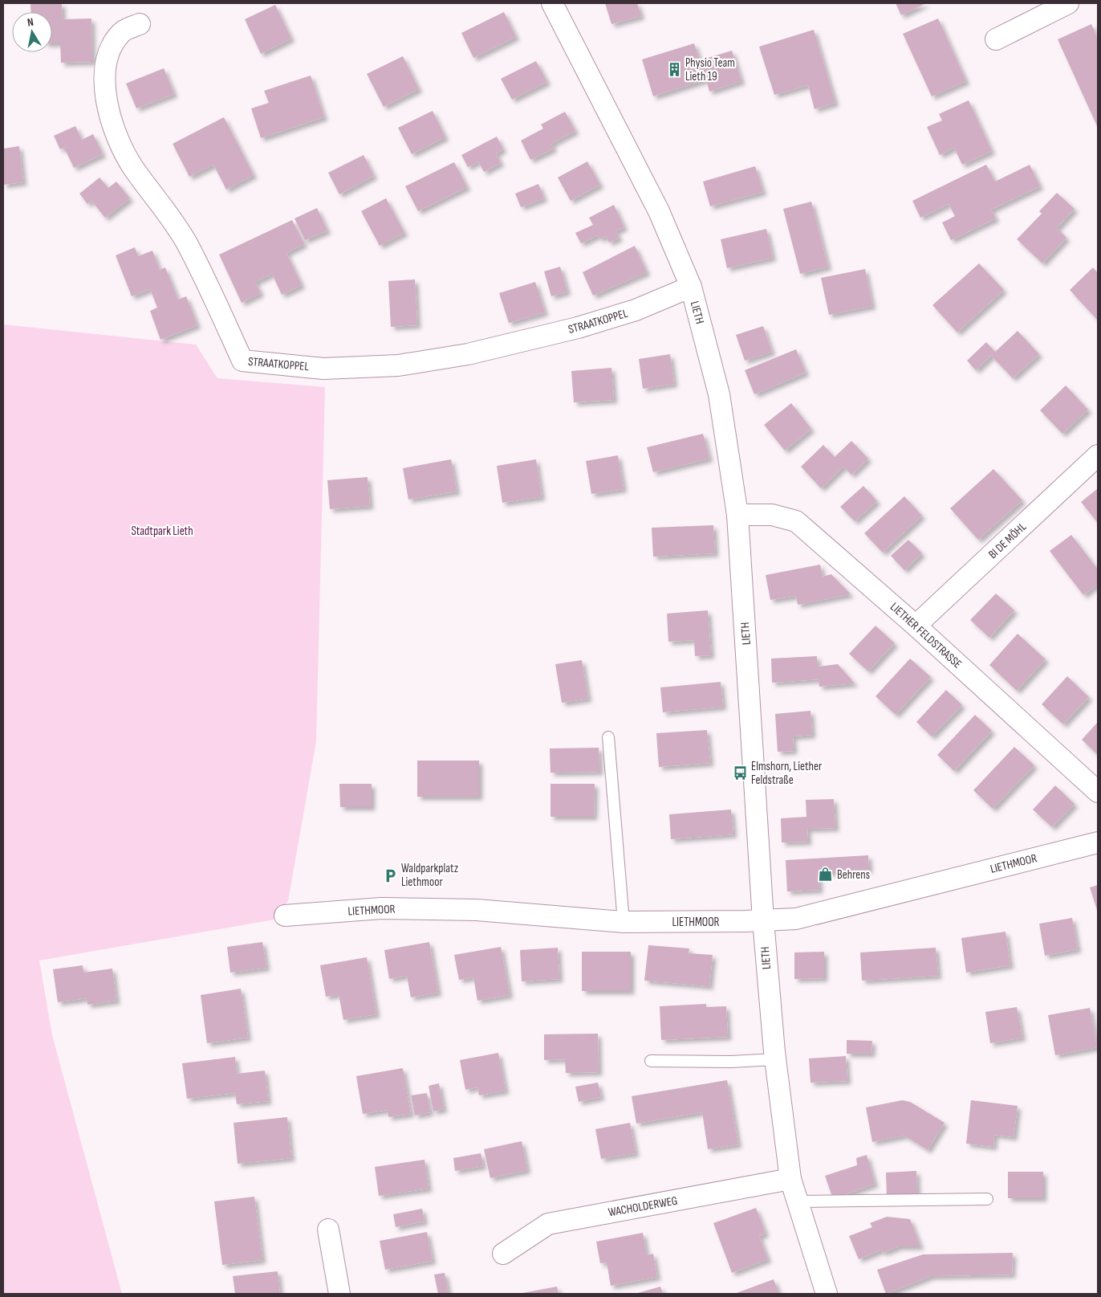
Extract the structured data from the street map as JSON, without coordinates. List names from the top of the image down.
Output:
{
  "streets": {
    "street": [
      "LIETH",
      "STRAATKOPPEL",
      "BI DE MÖHL",
      "LIETHER FELDSTRASSE",
      "LIETHMOOR",
      "WACHOLDERWEG"
    ]
  },
  "crossings": [
    ["LIETH", "STRAATKOPPEL"],
    ["LIETH", "LIETHER FELDSTRASSE"],
    ["LIETH", "LIETHMOOR"],
    ["LIETH", "WACHOLDERWEG"],
    ["BI DE MÖHL", "LIETHER FELDSTRASSE"]
  ],
  "parks": ["Stadtpark Lieth"],
  "places": {
    "building": ["Physio Team Lieth 19"],
    "bus stop": ["Elmshorn, Liether Feldstraße"],
    "shop": ["Behrens"],
    "parking": ["Waldparkplatz Liethmoor"]
  },
  "north": "top"
}
